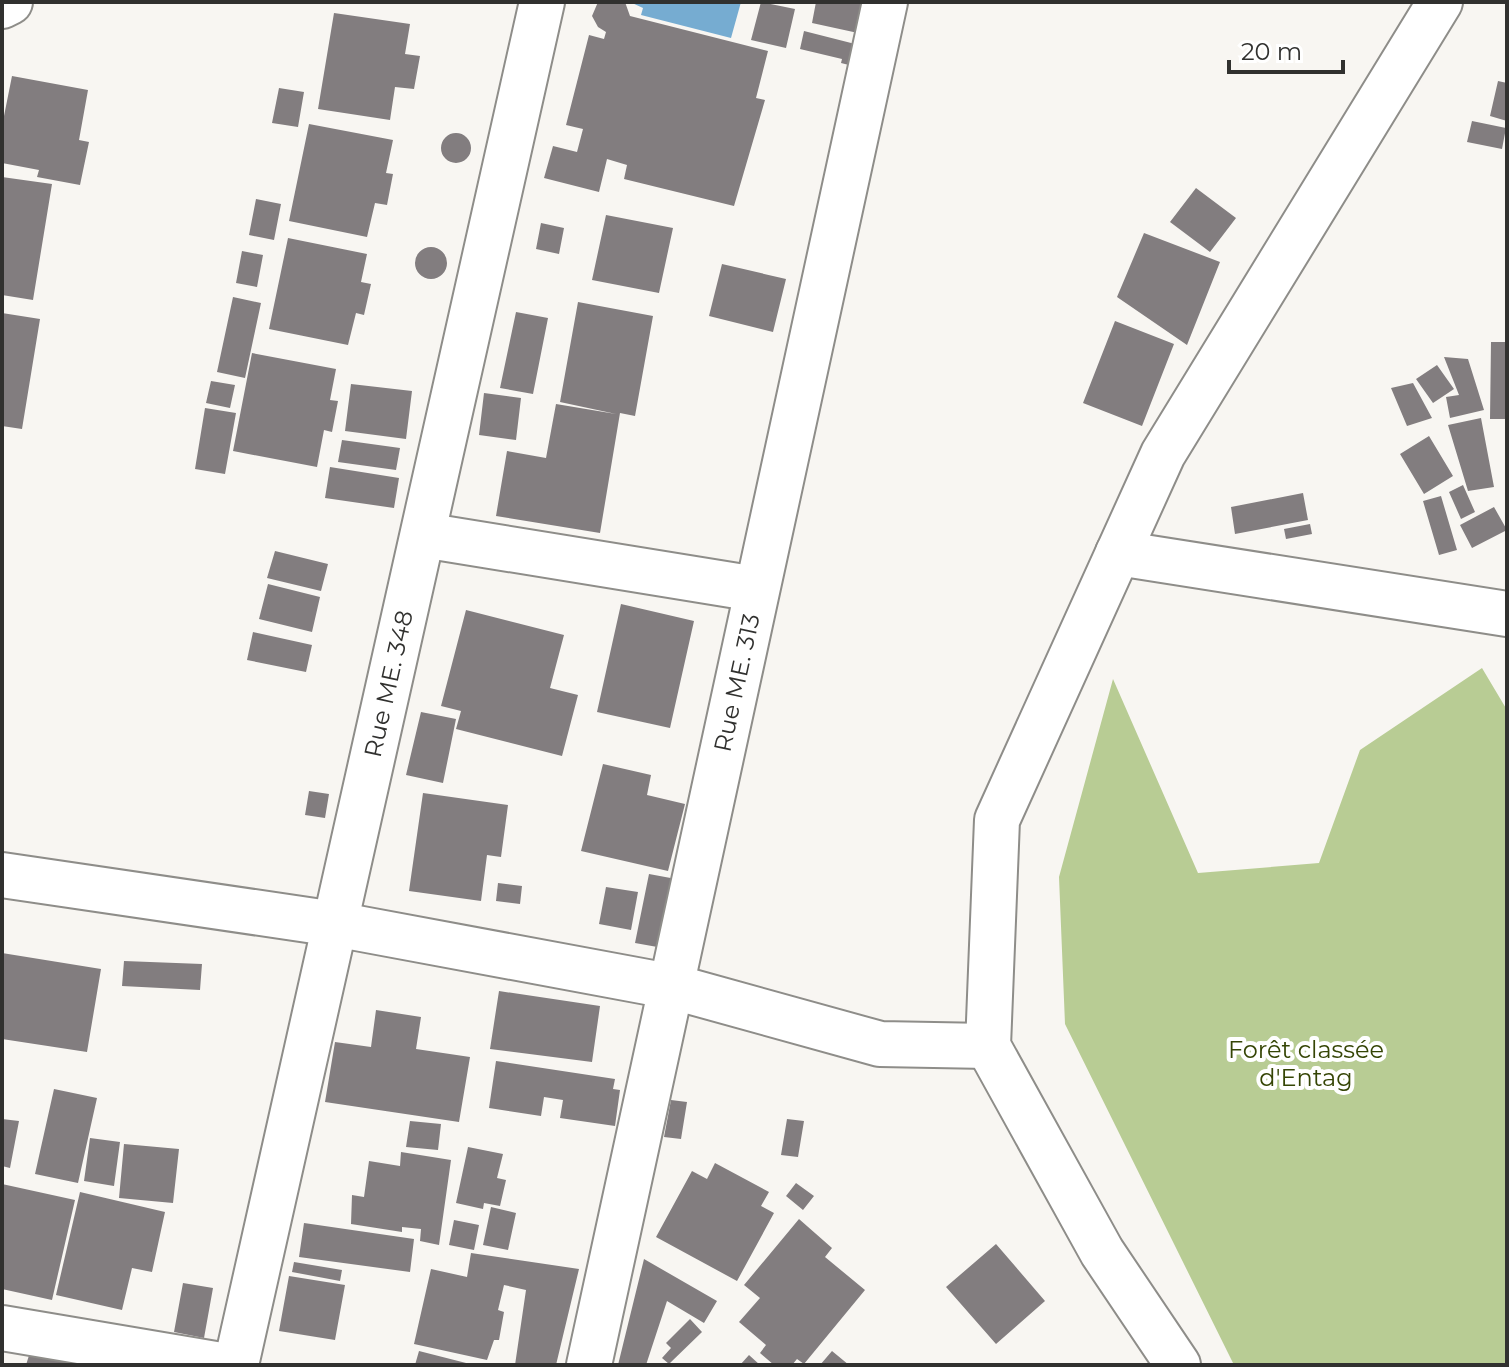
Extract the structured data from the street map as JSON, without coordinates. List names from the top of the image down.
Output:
{
  "streets": {
    "street": ["Rue ME. 348", "Rue ME. 313"]
  },
  "parks": ["Forêt classée d'Entag"],
  "scale_bar": "20 m"
}
